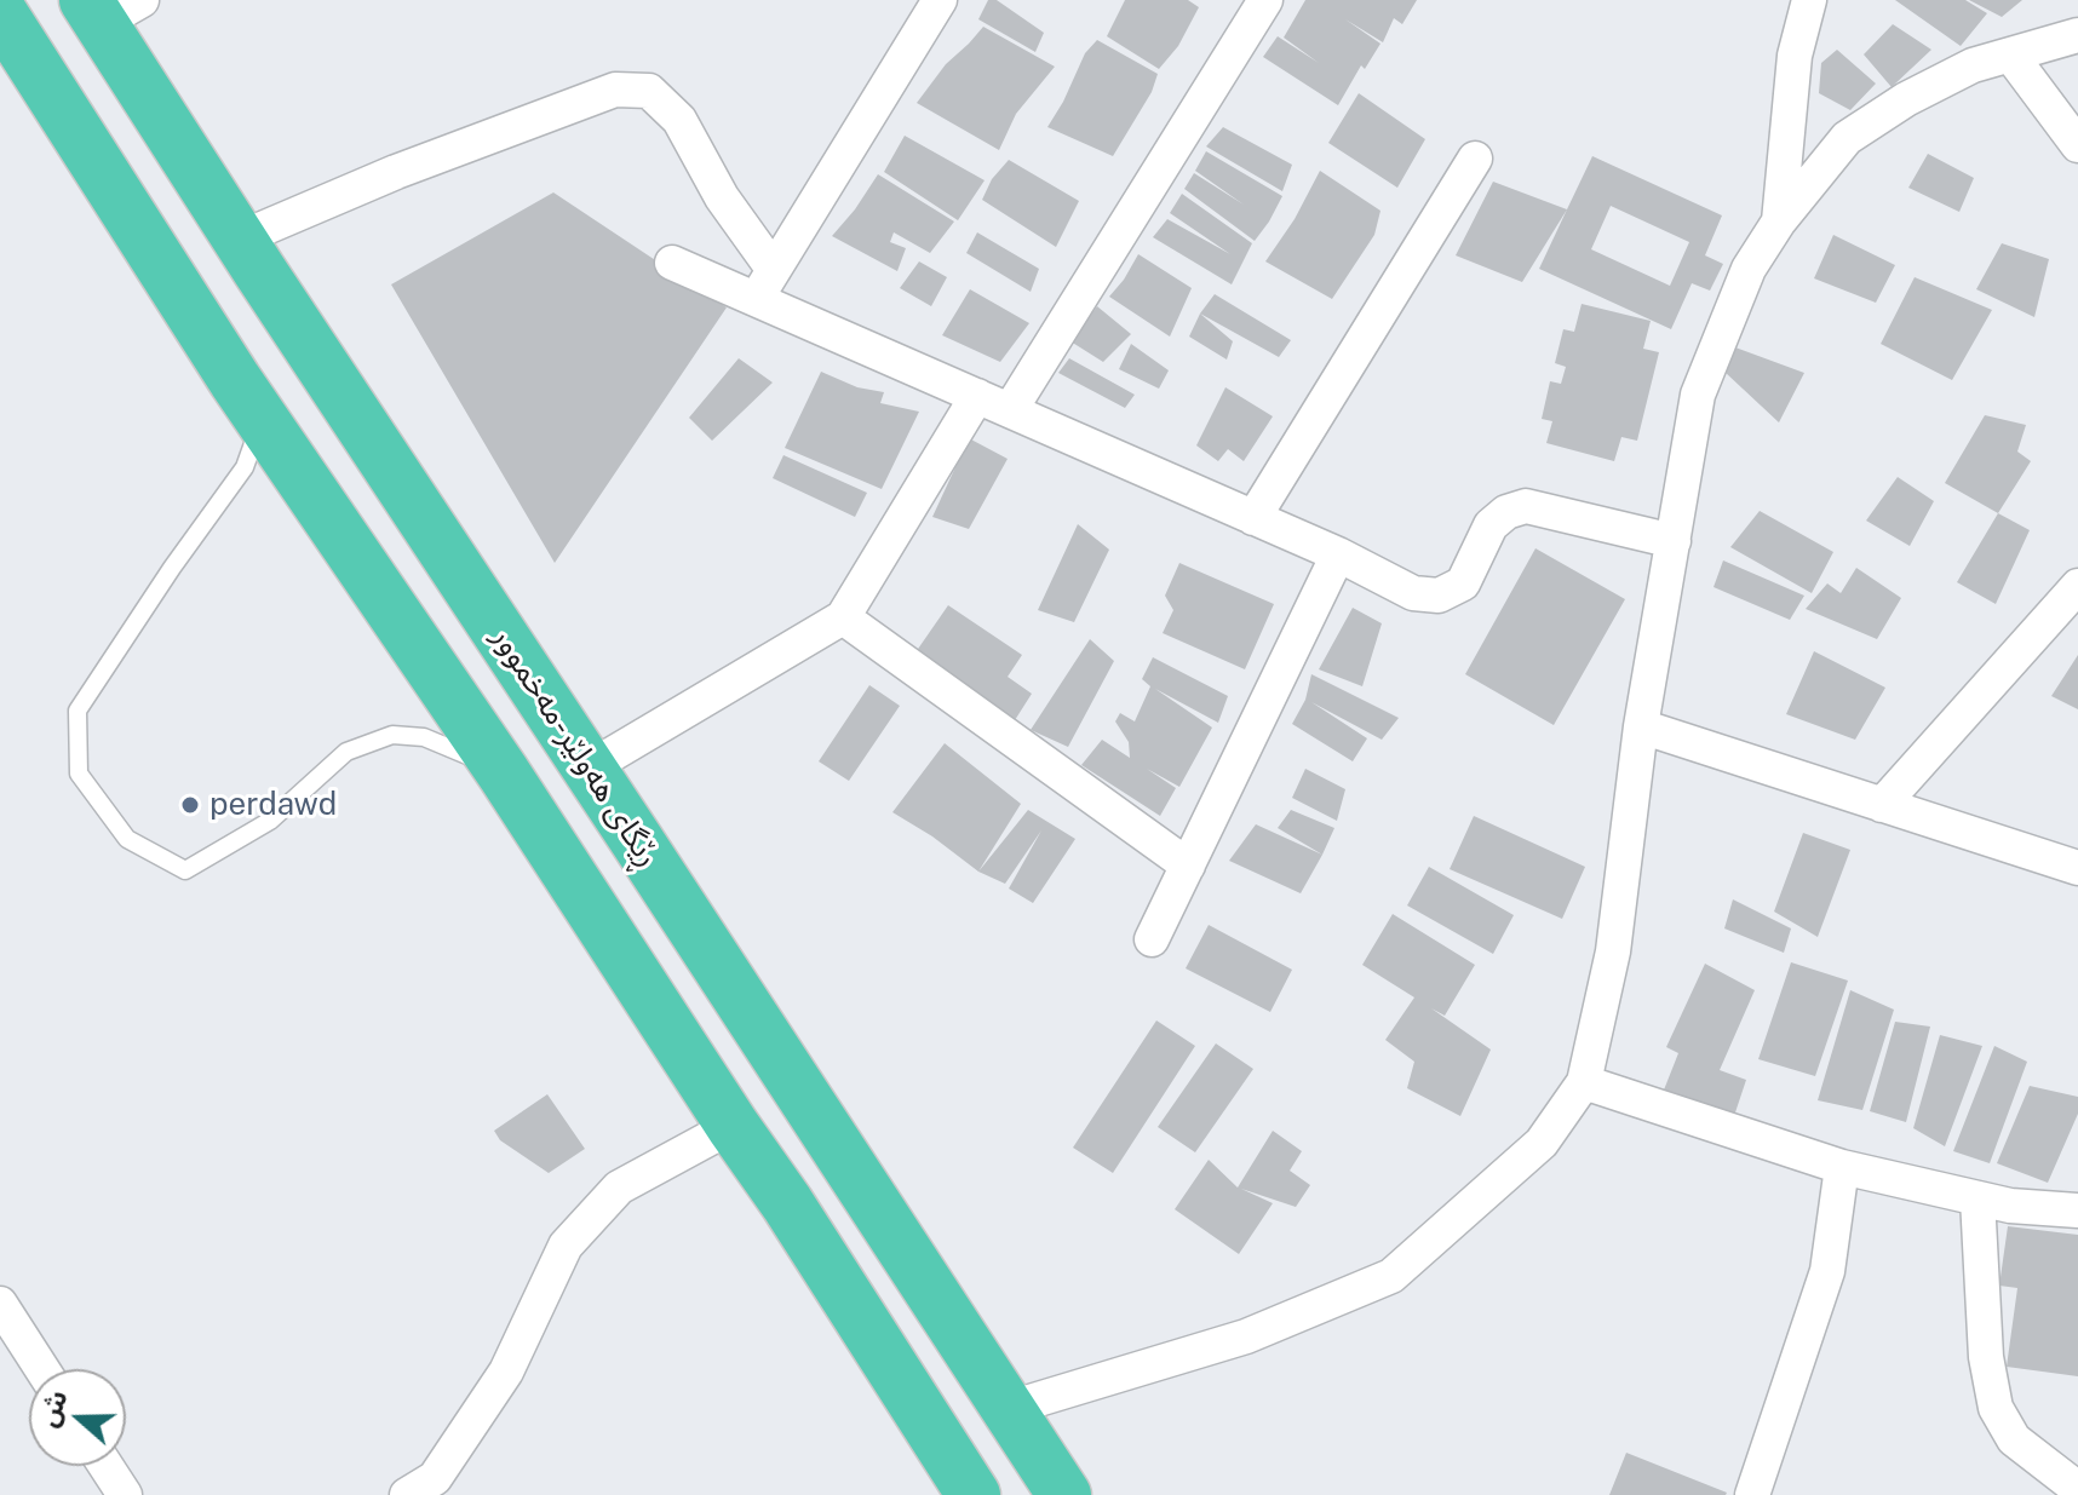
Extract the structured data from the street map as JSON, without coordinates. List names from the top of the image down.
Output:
{
  "streets": {
    "highway": ["ڕێگای هەولێر-مەخموور"]
  },
  "places": ["perdawd"],
  "north": "left"
}
